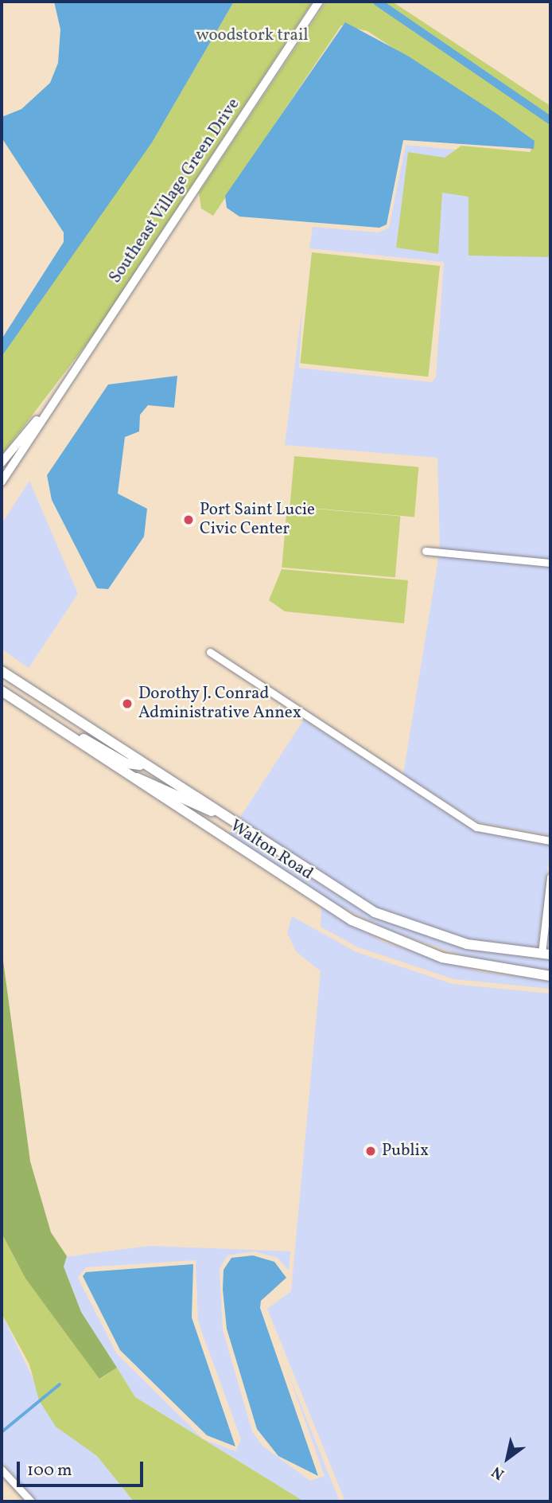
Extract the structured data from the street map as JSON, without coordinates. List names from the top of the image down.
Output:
{
  "streets": {
    "main road": ["Walton Road"],
    "street": ["Southeast Village Green Drive"]
  },
  "parks": ["woodstork trail"],
  "places": ["Port Saint Lucie Civic Center", "Dorothy J. Conrad Administrative Annex", "Publix"],
  "scale_bar": "100 m",
  "north": "bottom left"
}
